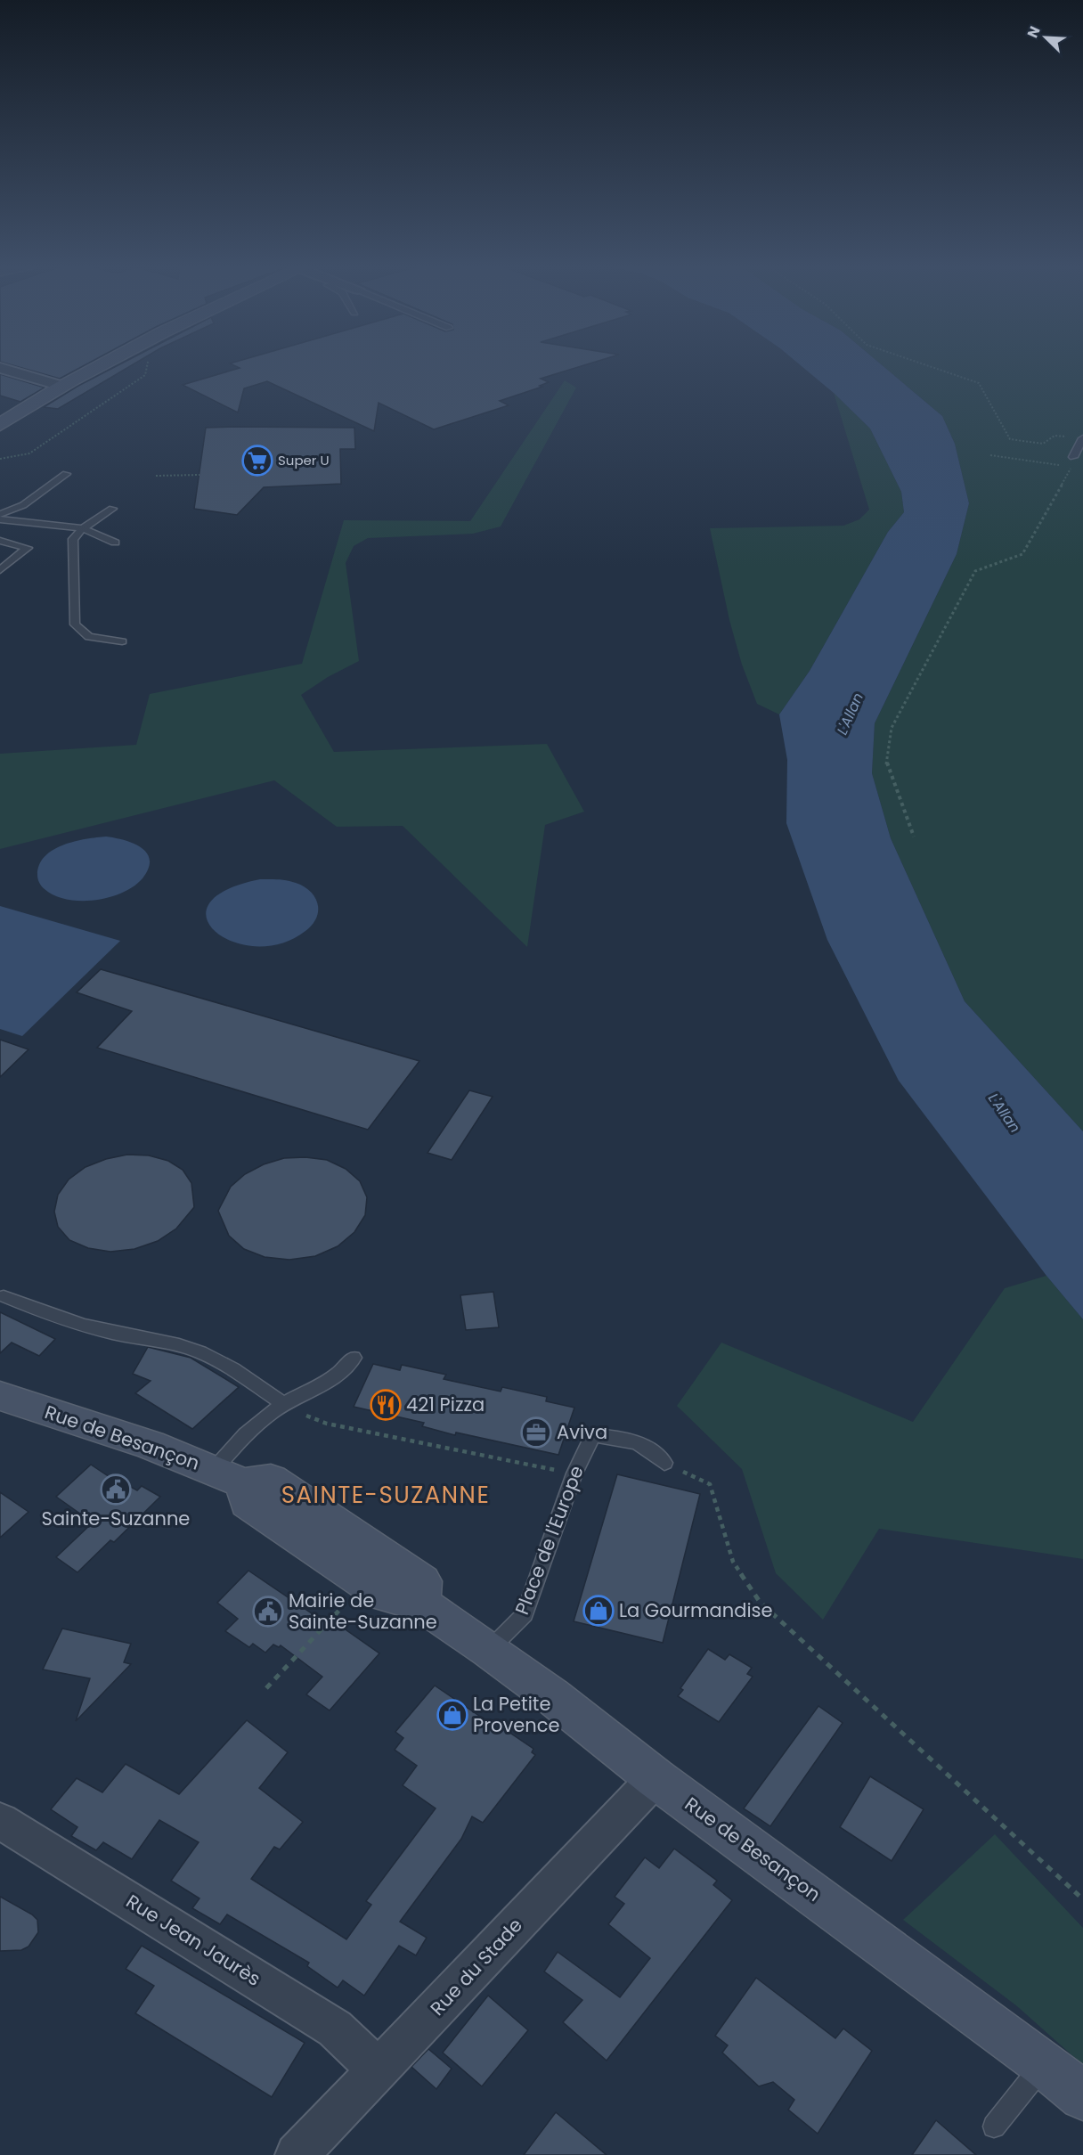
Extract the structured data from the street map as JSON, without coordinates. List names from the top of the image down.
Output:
{
  "streets": {
    "main road": ["Rue de Besançon"],
    "street": ["Rue Jean Jaurès", "Rue du Stade"],
    "lane": ["Place de l'Europe"]
  },
  "crossings": [
    ["Rue de Besançon", "Place de l'Europe"],
    ["Rue de Besançon", "Rue du Stade"],
    ["Rue Jean Jaurès", "Rue du Stade"]
  ],
  "districts": ["SAINTE-SUZANNE"],
  "water": ["L'Allan"],
  "places": {
    "supermarket": ["Super U"],
    "restaurant": ["421 Pizza"],
    "office": ["Aviva"],
    "public building": ["Sainte-Suzanne", "Mairie de Sainte-Suzanne"],
    "shop": ["La Gourmandise", "La Petite Provence"]
  },
  "north": "top left"
}
